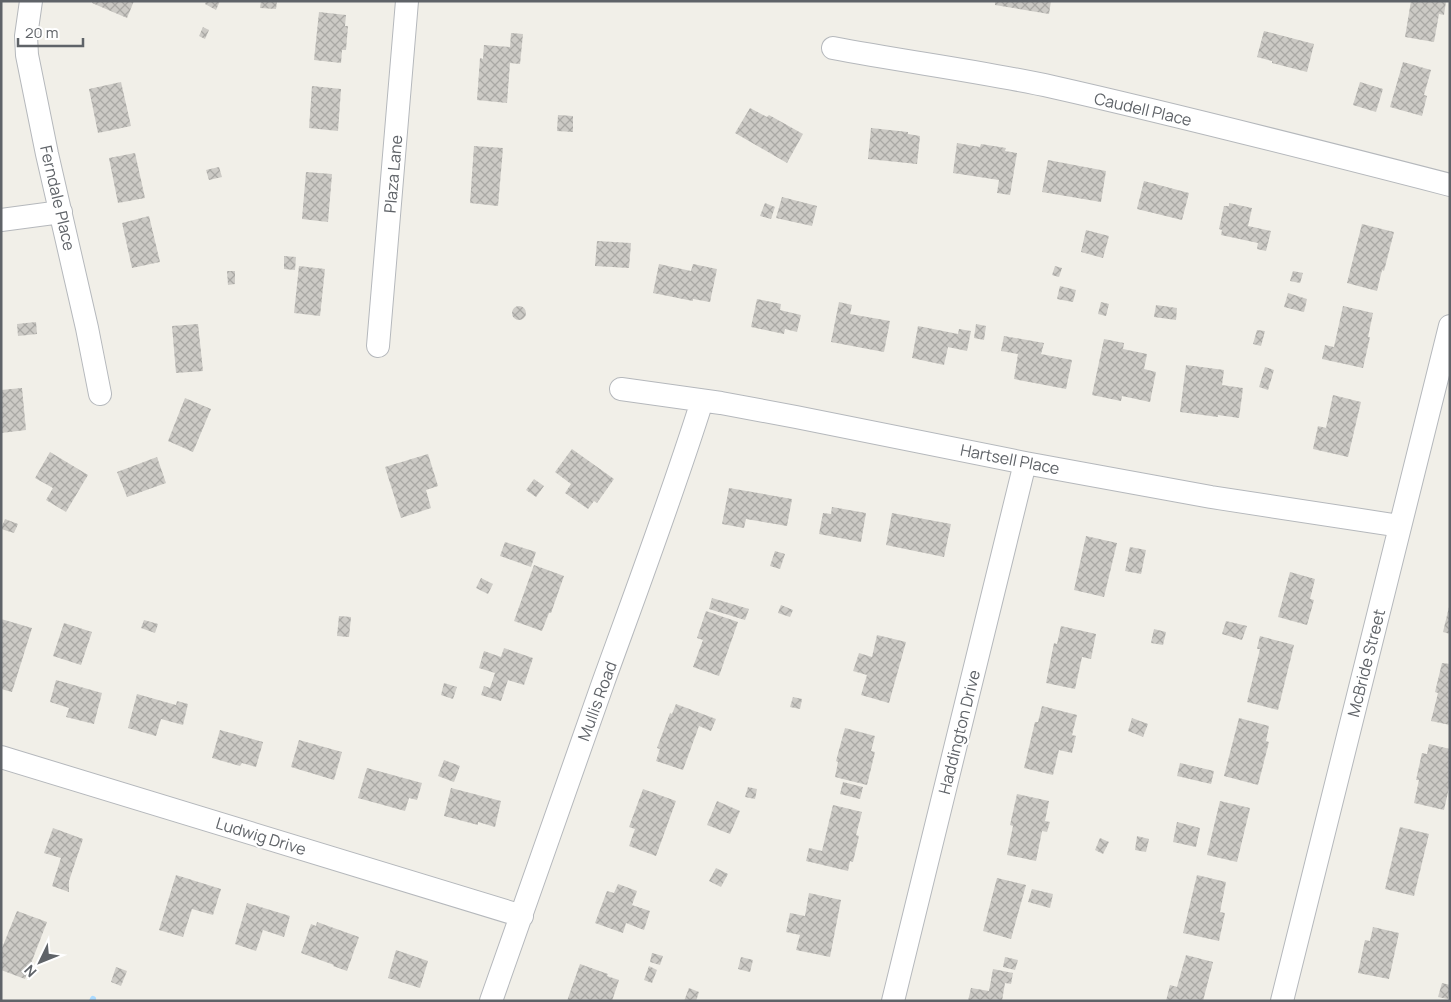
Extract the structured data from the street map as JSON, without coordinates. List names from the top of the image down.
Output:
{
  "streets": {
    "street": [
      "Caudell Place",
      "Plaza Lane",
      "Ferndale Place",
      "Hartsell Place",
      "McBride Street",
      "Mullis Road",
      "Haddington Drive",
      "Ludwig Drive"
    ]
  },
  "crossings": [
    ["Hartsell Place", "McBride Street"],
    ["Hartsell Place", "Mullis Road"],
    ["Hartsell Place", "Haddington Drive"],
    ["Mullis Road", "Ludwig Drive"]
  ],
  "scale_bar": "20 m",
  "north": "bottom left"
}
